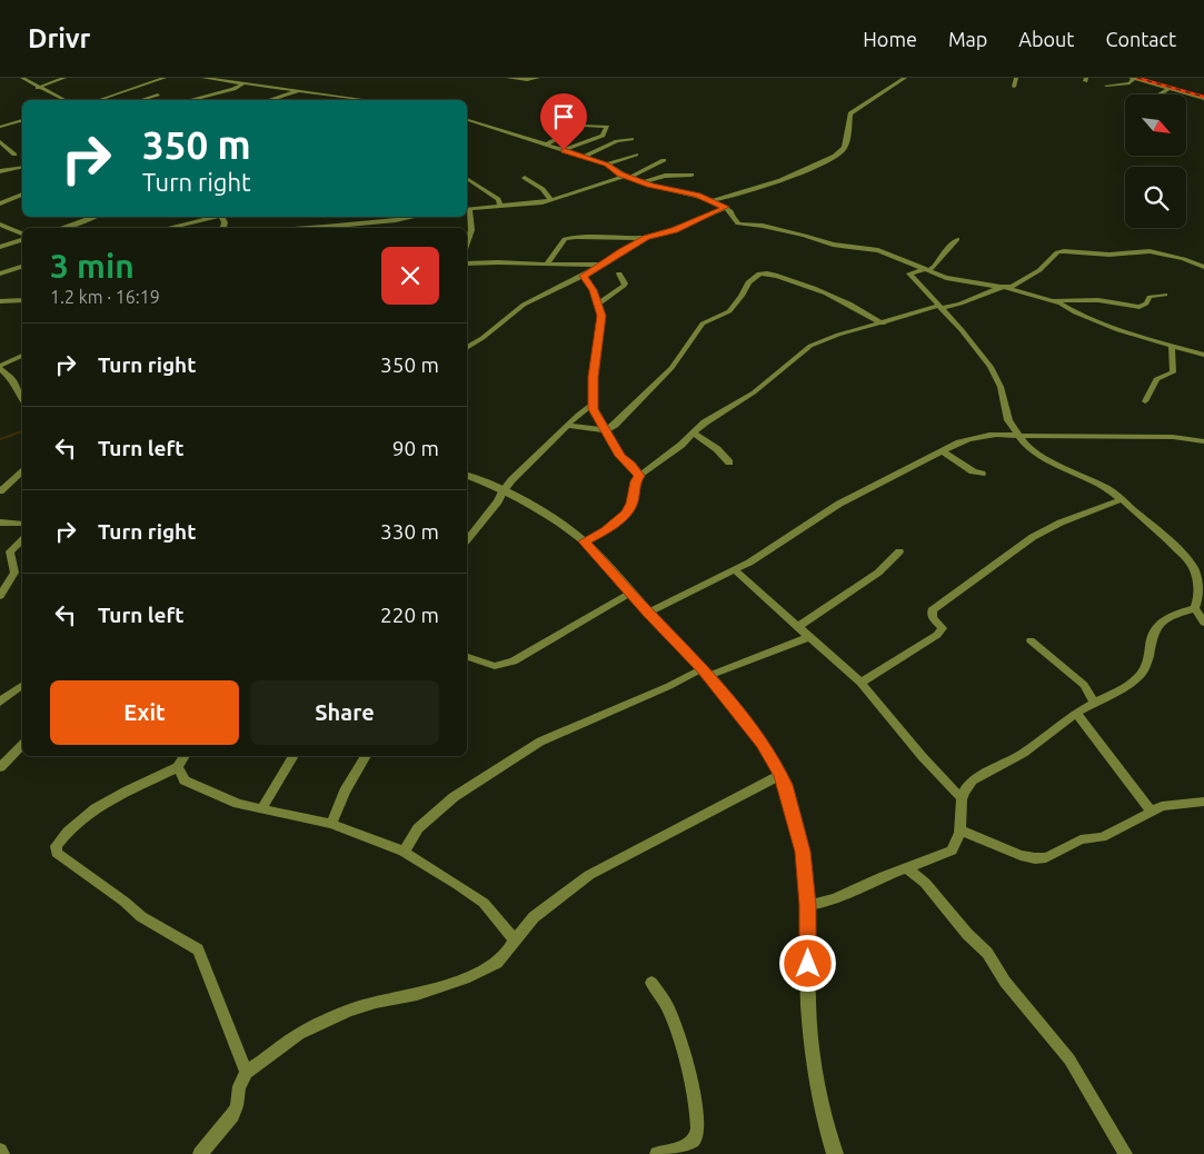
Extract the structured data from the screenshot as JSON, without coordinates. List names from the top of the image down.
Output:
{
  "north": "bottom right",
  "page": {
    "header": "Drivr",
    "nav": [
      "Home",
      "Map",
      "About",
      "Contact"
    ],
    "turn": ["350 m", "Turn right"],
    "heading": ["3 min", "1.2 km · 16:19"],
    "list": [
      {
        "name": "Turn right",
        "value": "350 m"
      },
      {
        "name": "Turn left",
        "value": "90 m"
      },
      {
        "name": "Turn right",
        "value": "330 m"
      },
      {
        "name": "Turn left",
        "value": "220 m"
      }
    ],
    "buttons": ["Exit", "Share"]
  }
}
